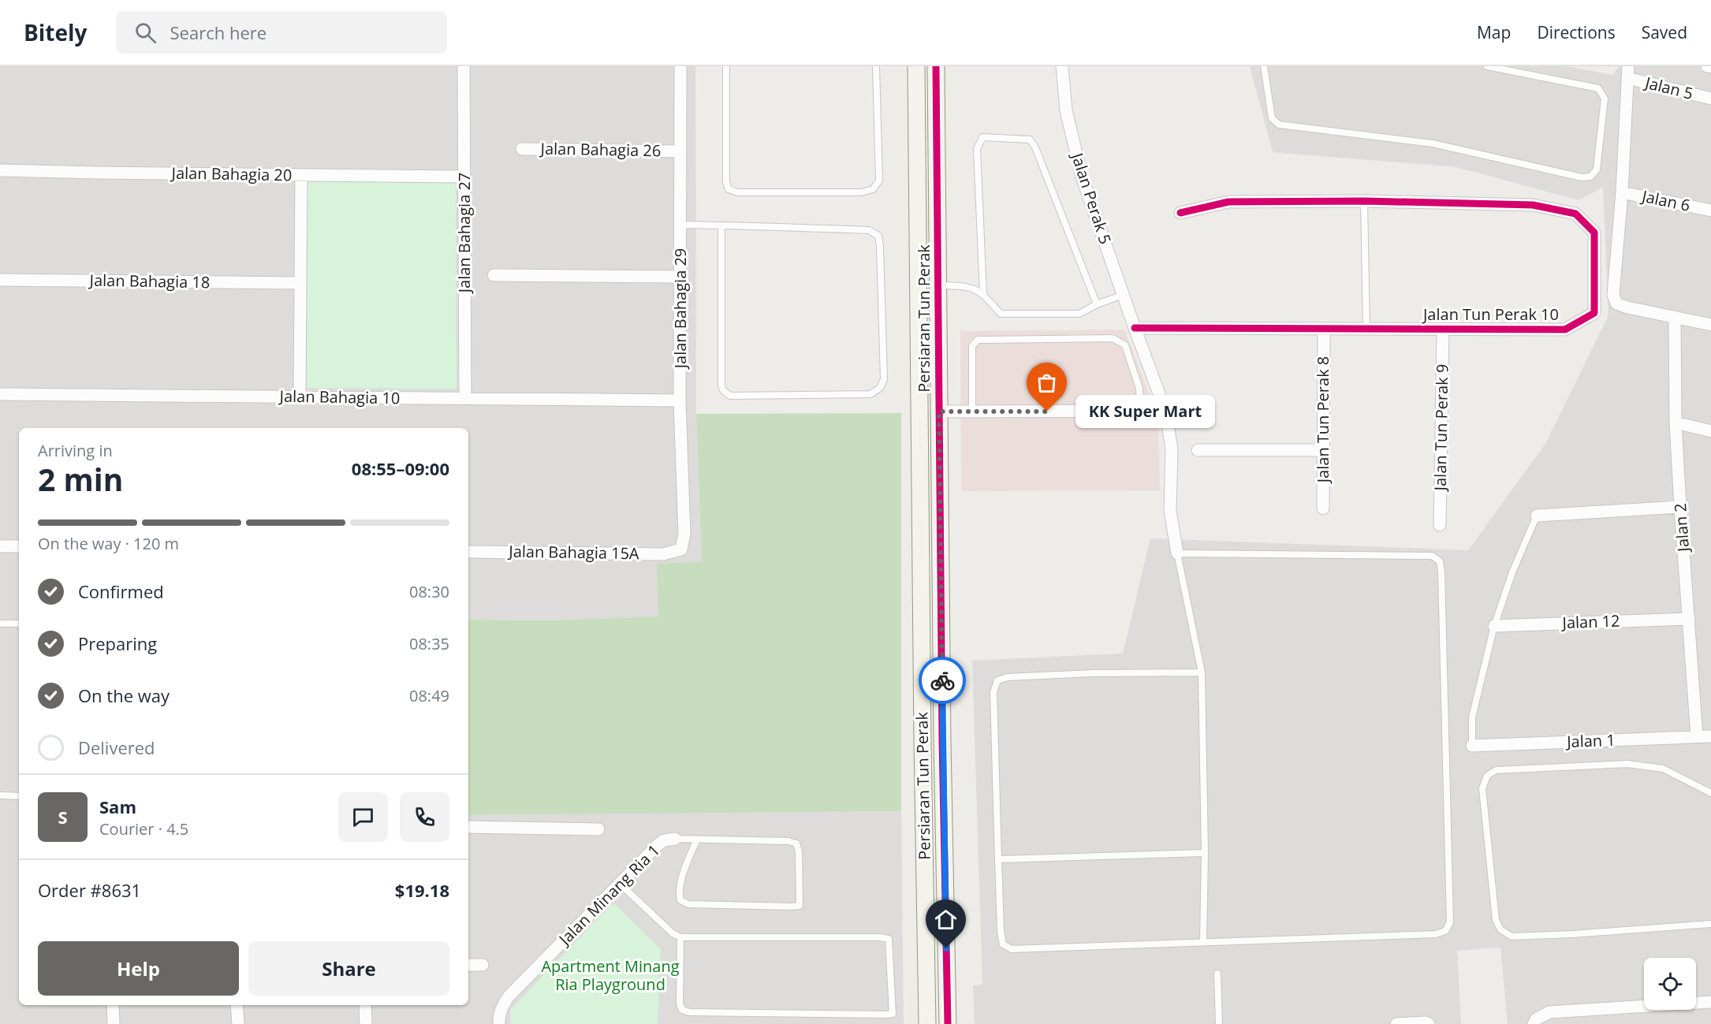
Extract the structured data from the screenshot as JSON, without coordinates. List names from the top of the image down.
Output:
{
  "streets": {
    "street": [
      "Jalan 5",
      "Jalan Bahagia 26",
      "Jalan Bahagia 20",
      "Jalan Perak 5",
      "Jalan 6",
      "Jalan Bahagia 27",
      "Jalan Bahagia 18",
      "Jalan Bahagia 29",
      "Jalan Tun Perak 10",
      "Persiaran Tun Perak",
      "Jalan Bahagia 10",
      "Jalan Tun Perak 8",
      "Jalan Tun Perak 9",
      "Jalan 2",
      "Jalan Bahagia 15A",
      "Jalan 12",
      "Jalan 1",
      "Jalan Minang Ria 1"
    ]
  },
  "crossings": [
    ["Jalan Bahagia 26", "Jalan Bahagia 29"],
    ["Jalan Bahagia 20", "Jalan Bahagia 27"],
    ["Jalan Perak 5", "Jalan Tun Perak 10"],
    ["Jalan Bahagia 27", "Jalan Bahagia 10"],
    ["Jalan Bahagia 29", "Jalan Bahagia 10"],
    ["Jalan Bahagia 29", "Jalan Bahagia 15A"],
    ["Jalan Tun Perak 10", "Jalan Tun Perak 8"],
    ["Jalan Tun Perak 10", "Jalan Tun Perak 9"],
    ["Jalan 2", "Jalan 12"],
    ["Jalan 2", "Jalan 1"]
  ],
  "parks": ["Apartment Minang Ria Playground"],
  "places": ["KK Super Mart"],
  "page": {
    "header": "Bitely",
    "search": "Search here",
    "nav": ["Map", "Directions", "Saved"],
    "bubble": "KK Super Mart",
    "heading": ["2 min", "Arriving in", "08:55–09:00"],
    "panel": [
      "Sam",
      "Courier · 4.5",
      "Order #8631",
      "$19.18"
    ],
    "bar": "On the way · 120 m",
    "list": [
      ["Confirmed", "08:30"],
      ["Preparing", "08:35"],
      ["On the way", "08:49"],
      "Delivered"
    ],
    "round": "S",
    "buttons": ["Help", "Share"]
  }
}
